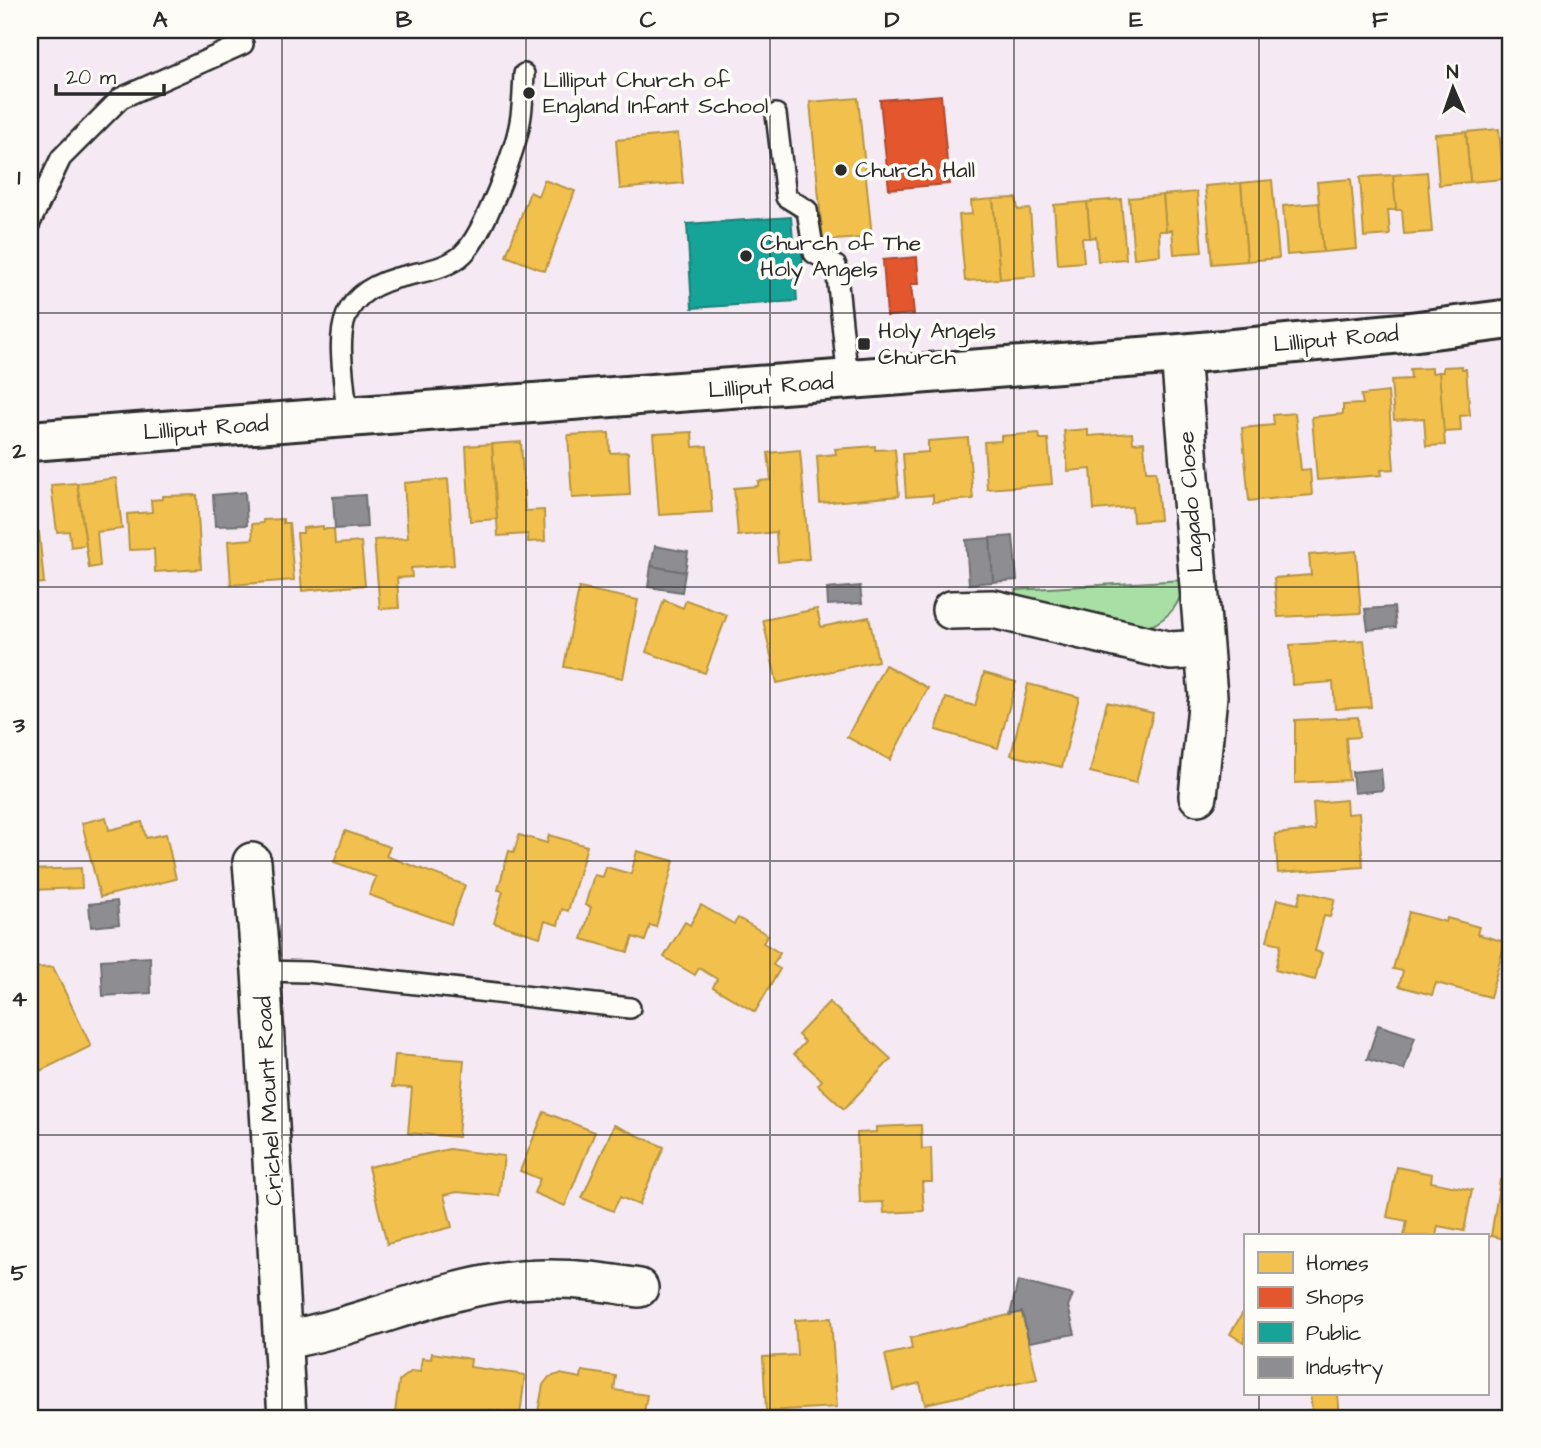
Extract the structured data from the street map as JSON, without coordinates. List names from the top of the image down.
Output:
{
  "streets": {
    "street": ["Lilliput Road", "Lagado Close", "Crichel Mount Road"]
  },
  "crossings": [
    ["Lilliput Road", "Lagado Close"]
  ],
  "places": {
    "other": ["Lilliput Church of England Infant School", "Church Hall", "Church of The Holy Angels"],
    "transit": ["Holy Angels Church"]
  },
  "legend": [
    "Homes",
    "Shops",
    "Public",
    "Industry"
  ],
  "scale_bar": "20 m",
  "north": "top",
  "grid": {
    "columns": [
      "A",
      "B",
      "C",
      "D",
      "E",
      "F"
    ],
    "rows": [
      "1",
      "2",
      "3",
      "4",
      "5"
    ]
  }
}
